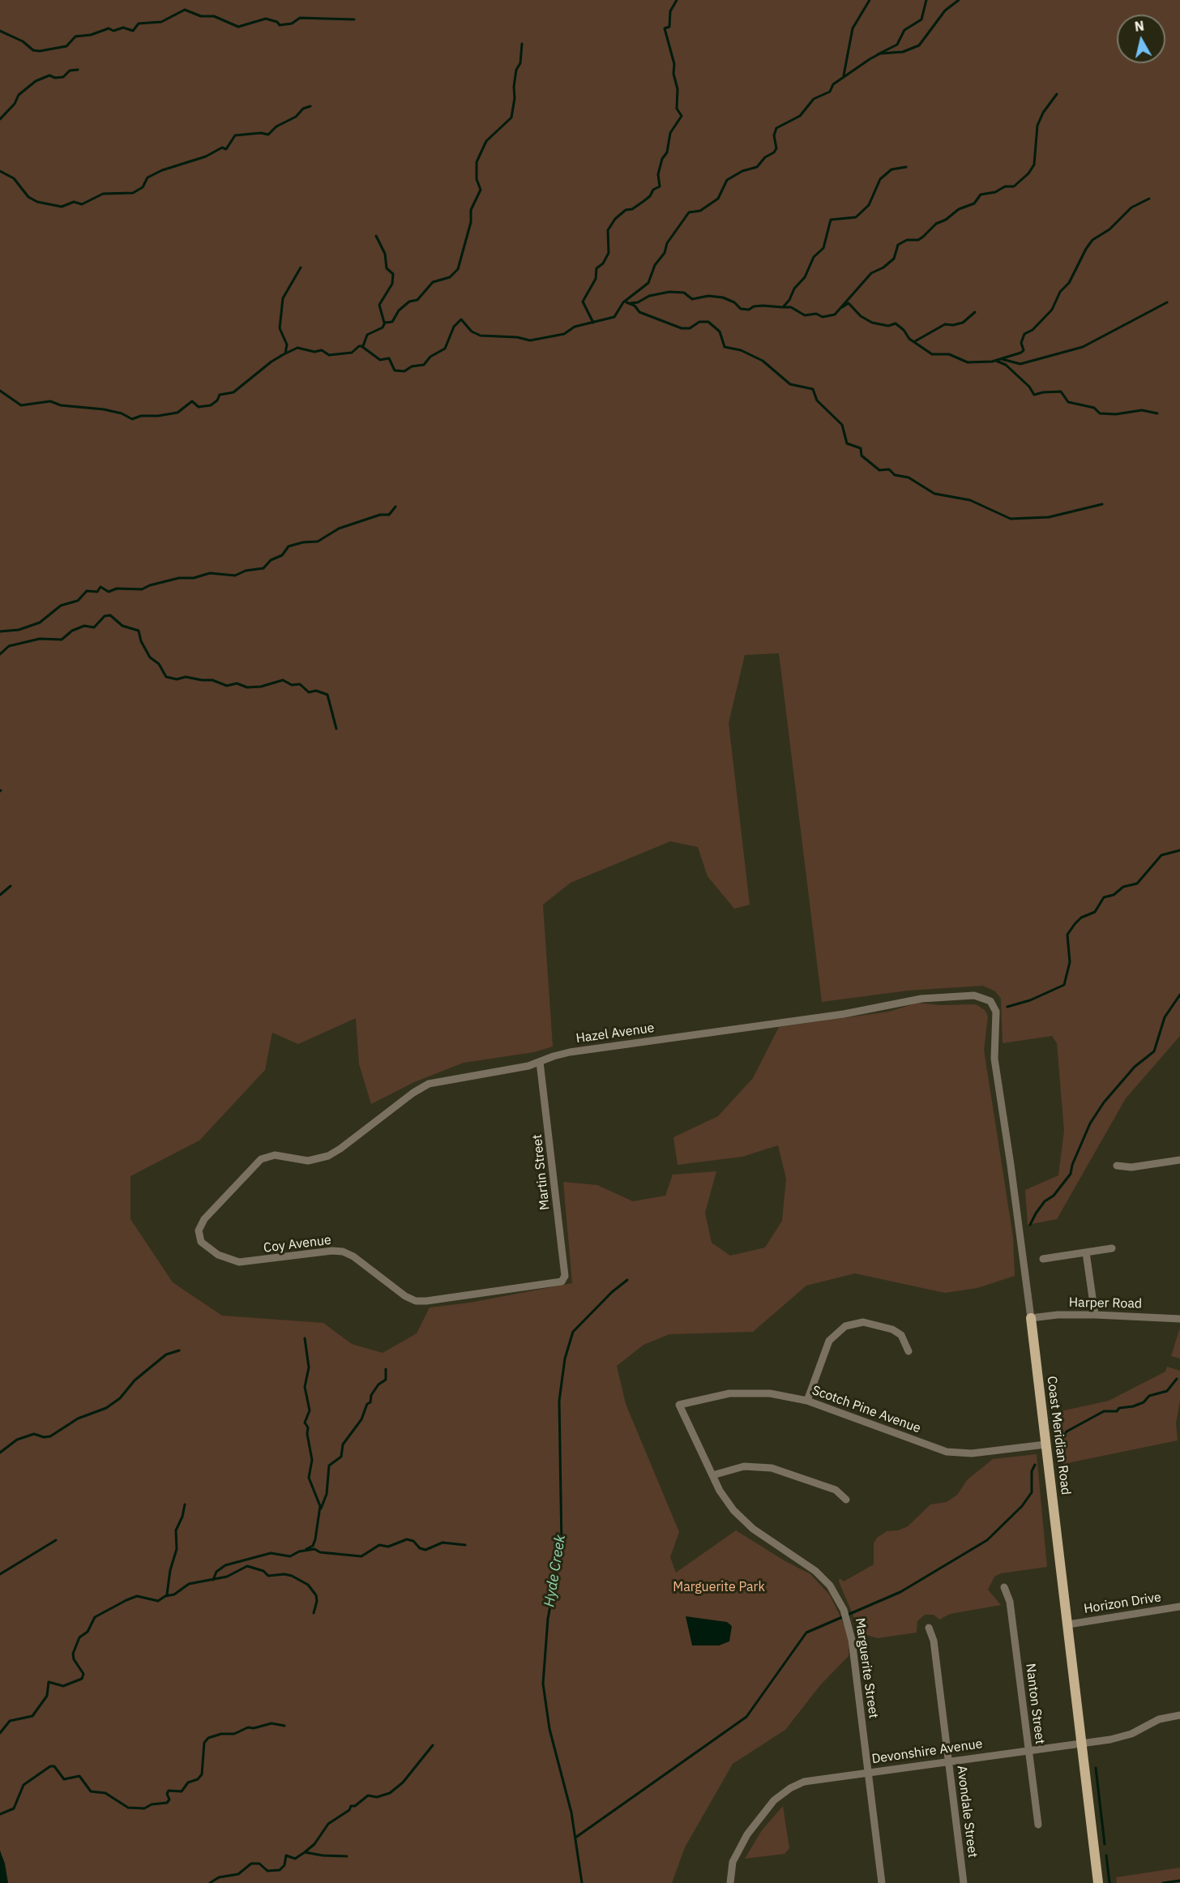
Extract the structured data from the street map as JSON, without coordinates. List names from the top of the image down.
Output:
{
  "streets": {
    "main road": ["Coast Meridian Road"],
    "street": [
      "Hazel Avenue",
      "Martin Street",
      "Coy Avenue",
      "Harper Road",
      "Scotch Pine Avenue",
      "Horizon Drive",
      "Marguerite Street",
      "Nanton Street",
      "Devonshire Avenue",
      "Avondale Street"
    ]
  },
  "crossings": [
    ["Hazel Avenue", "Martin Street"],
    ["Hazel Avenue", "Coy Avenue"],
    ["Hazel Avenue", "Coast Meridian Road"],
    ["Martin Street", "Coy Avenue"],
    ["Harper Road", "Coast Meridian Road"],
    ["Scotch Pine Avenue", "Coast Meridian Road"],
    ["Scotch Pine Avenue", "Marguerite Street"],
    ["Coast Meridian Road", "Horizon Drive"],
    ["Coast Meridian Road", "Devonshire Avenue"],
    ["Marguerite Street", "Devonshire Avenue"],
    ["Nanton Street", "Devonshire Avenue"],
    ["Devonshire Avenue", "Avondale Street"]
  ],
  "water": ["Hyde Creek"],
  "parks": ["Marguerite Park"],
  "north": "top"
}
